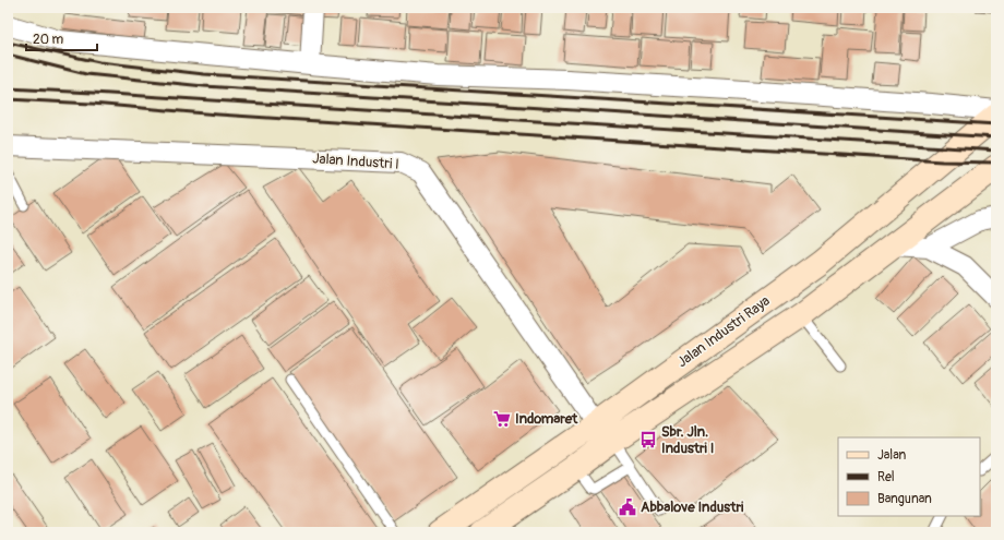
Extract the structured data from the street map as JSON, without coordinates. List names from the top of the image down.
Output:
{
  "streets": {
    "main road": ["Jalan Industri Raya"],
    "street": ["Jalan Industri I"]
  },
  "crossings": [
    ["Jalan Industri I", "Jalan Industri Raya"]
  ],
  "places": {
    "supermarket": ["Indomaret"],
    "bus stop": ["Sbr. Jln. Industri I"],
    "public building": ["Abbalove Industri"]
  },
  "legend": ["Jalan", "Rel", "Bangunan"],
  "scale_bar": "20 m"
}
